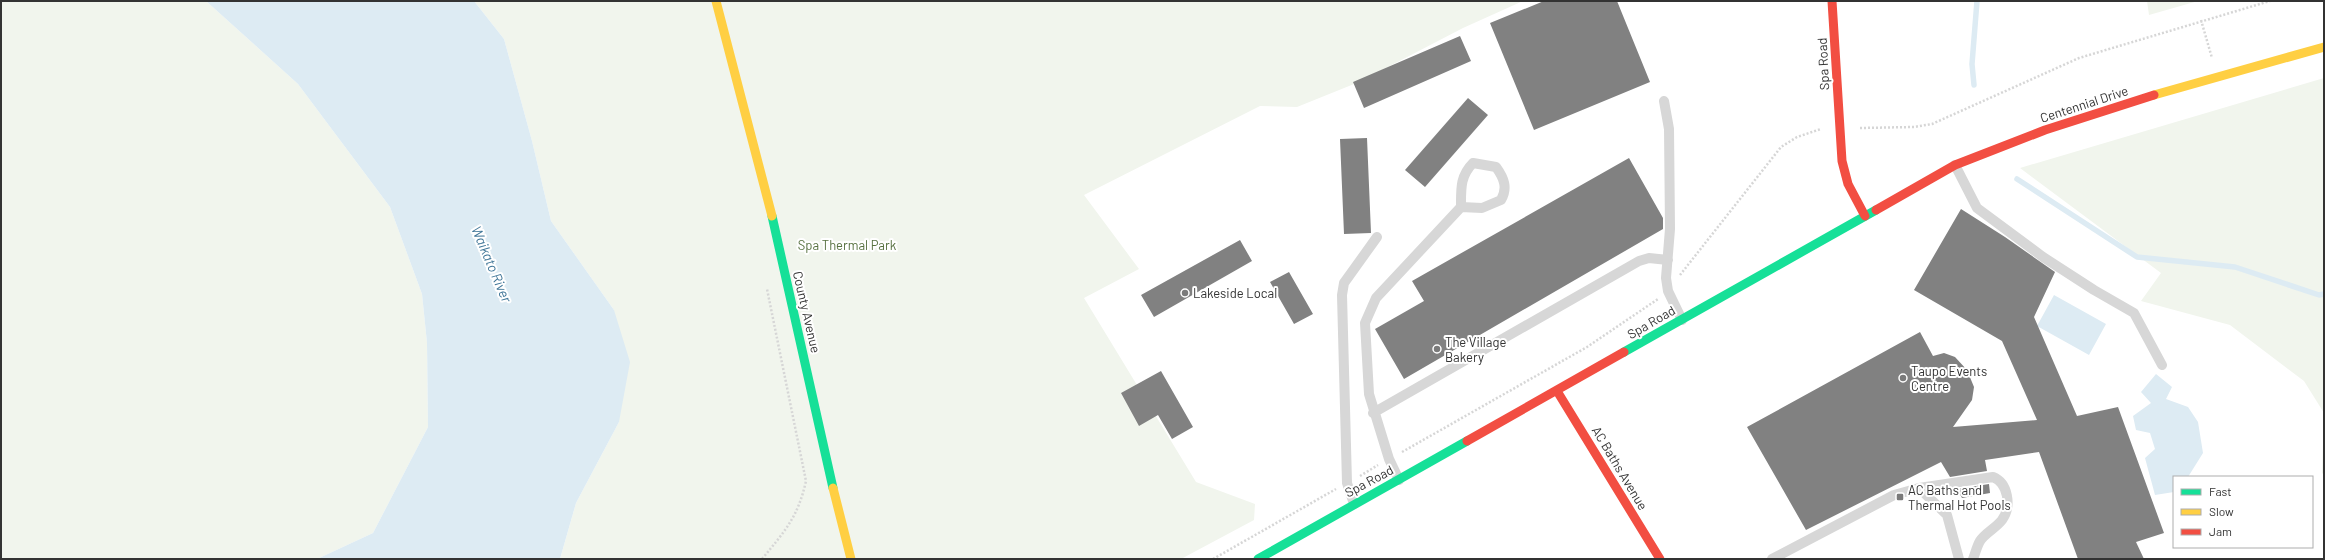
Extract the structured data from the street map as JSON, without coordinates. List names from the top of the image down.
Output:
{
  "streets": {
    "main road": [
      "Spa Road",
      "Centennial Drive",
      "County Avenue",
      "AC Baths Avenue"
    ]
  },
  "crossings": [
    ["Spa Road", "Centennial Drive"],
    ["Spa Road", "AC Baths Avenue"]
  ],
  "water": ["Waikato River"],
  "parks": ["Spa Thermal Park"],
  "places": {
    "other": ["Lakeside Local", "The Village Bakery", "Taupo Events Centre"],
    "transit": ["AC Baths and Thermal Hot Pools"]
  },
  "legend": ["Fast", "Slow", "Jam"]
}
